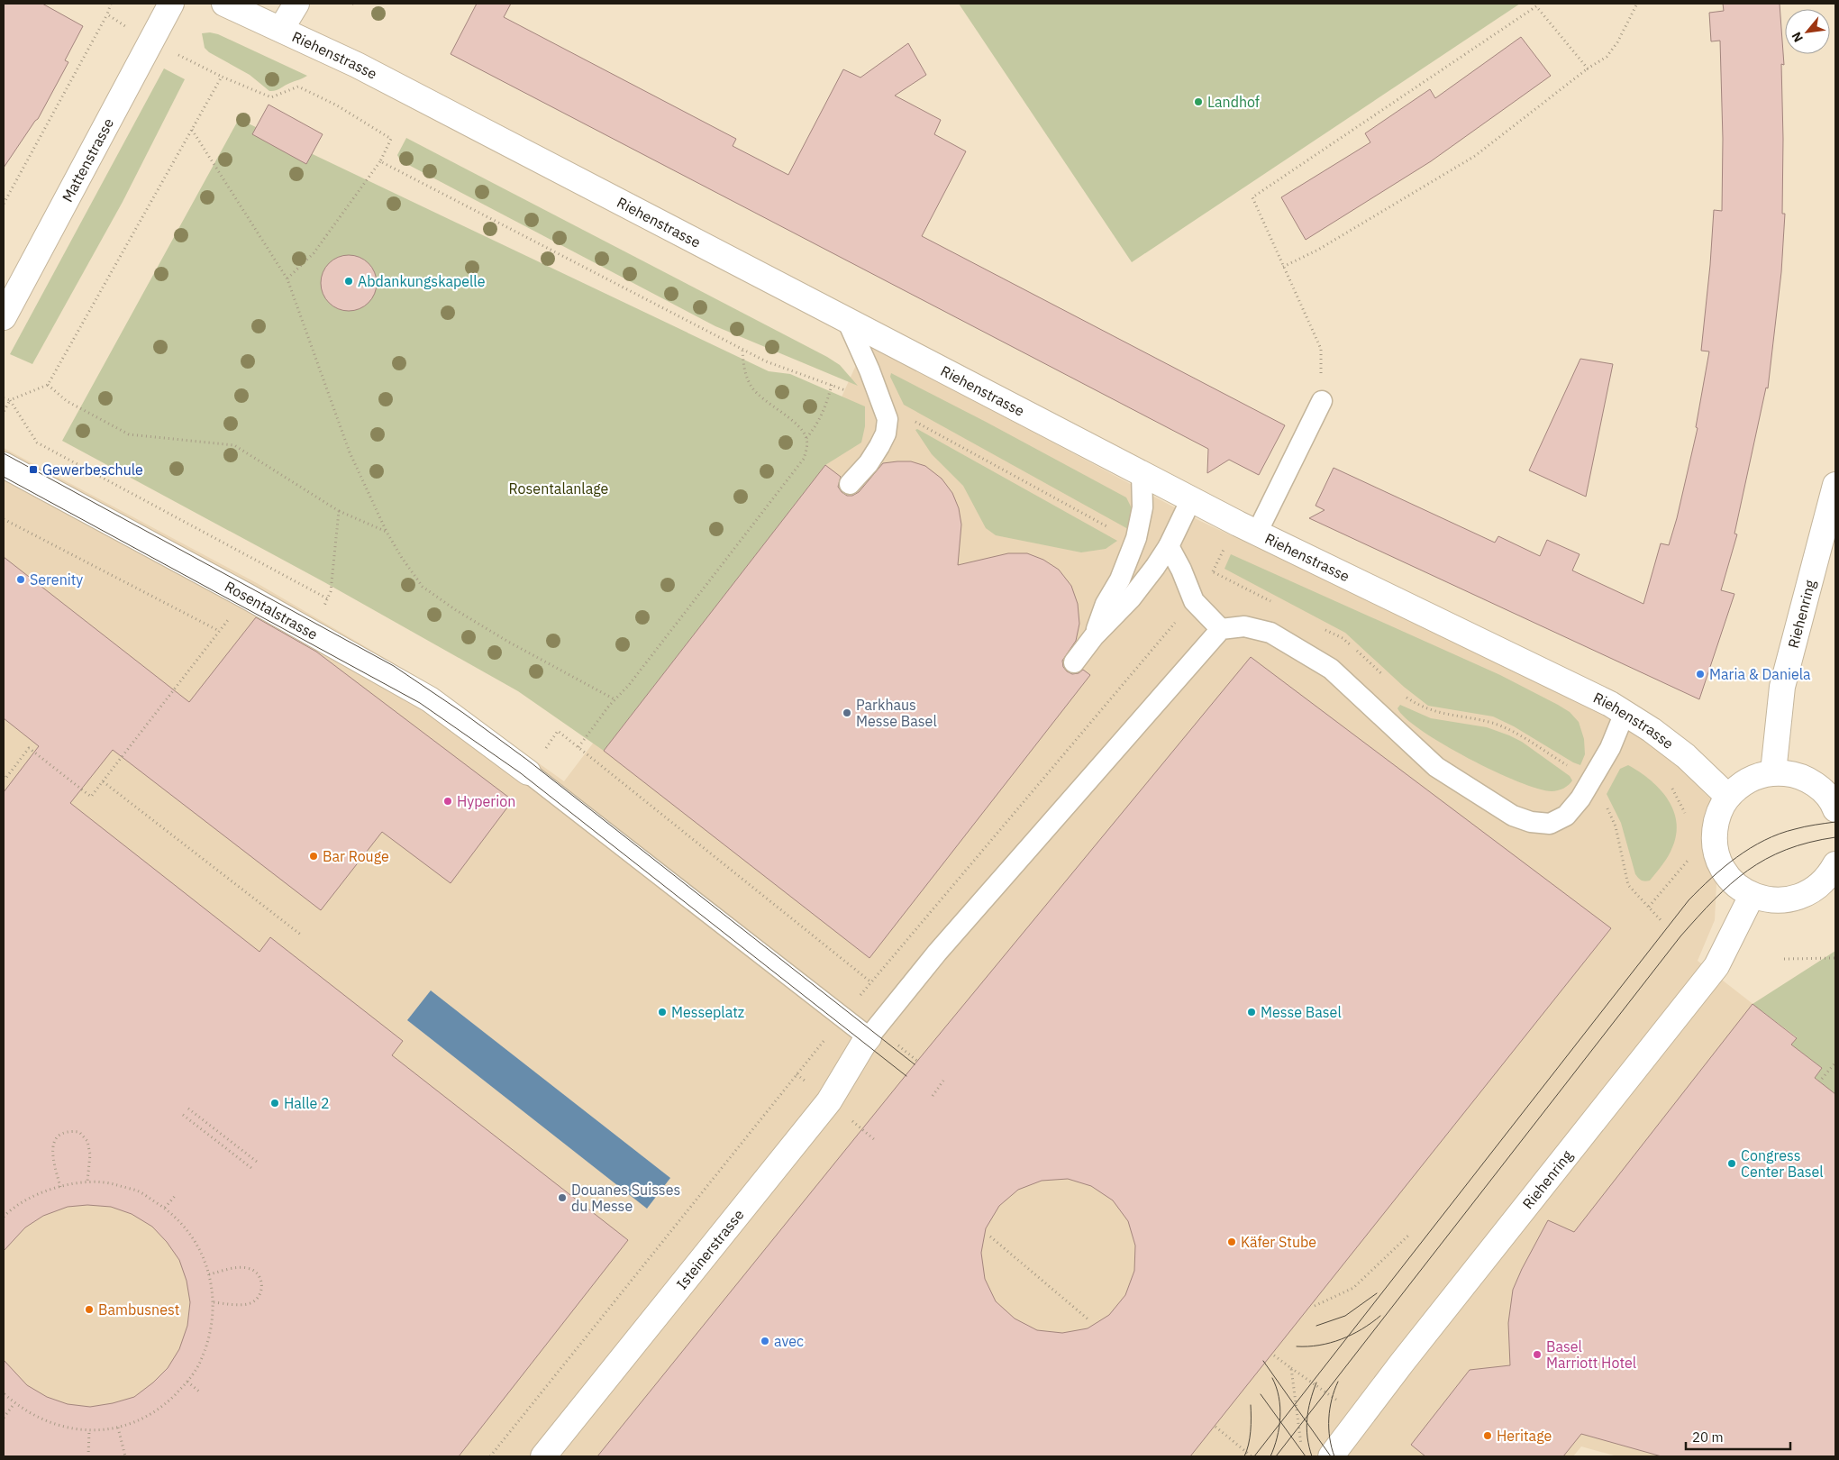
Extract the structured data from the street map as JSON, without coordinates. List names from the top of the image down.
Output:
{
  "streets": {
    "main road": [
      "Riehenstrasse",
      "Mattenstrasse",
      "Rosentalstrasse",
      "Riehenring",
      "Isteinerstrasse"
    ]
  },
  "parks": ["Rosentalanlage"],
  "places": {
    "other": [
      "Landhof",
      "Abdankungskapelle",
      "Serenity",
      "Maria & Daniela",
      "Parkhaus Messe Basel",
      "Hyperion",
      "Bar Rouge",
      "Messeplatz",
      "Messe Basel",
      "Halle 2",
      "Congress Center Basel",
      "Douanes Suisses du Messe",
      "Käfer Stube",
      "Bambusnest",
      "avec",
      "Basel Marriott Hotel",
      "Heritage"
    ],
    "transit": ["Gewerbeschule"]
  },
  "scale_bar": "20 m",
  "north": "bottom left"
}
